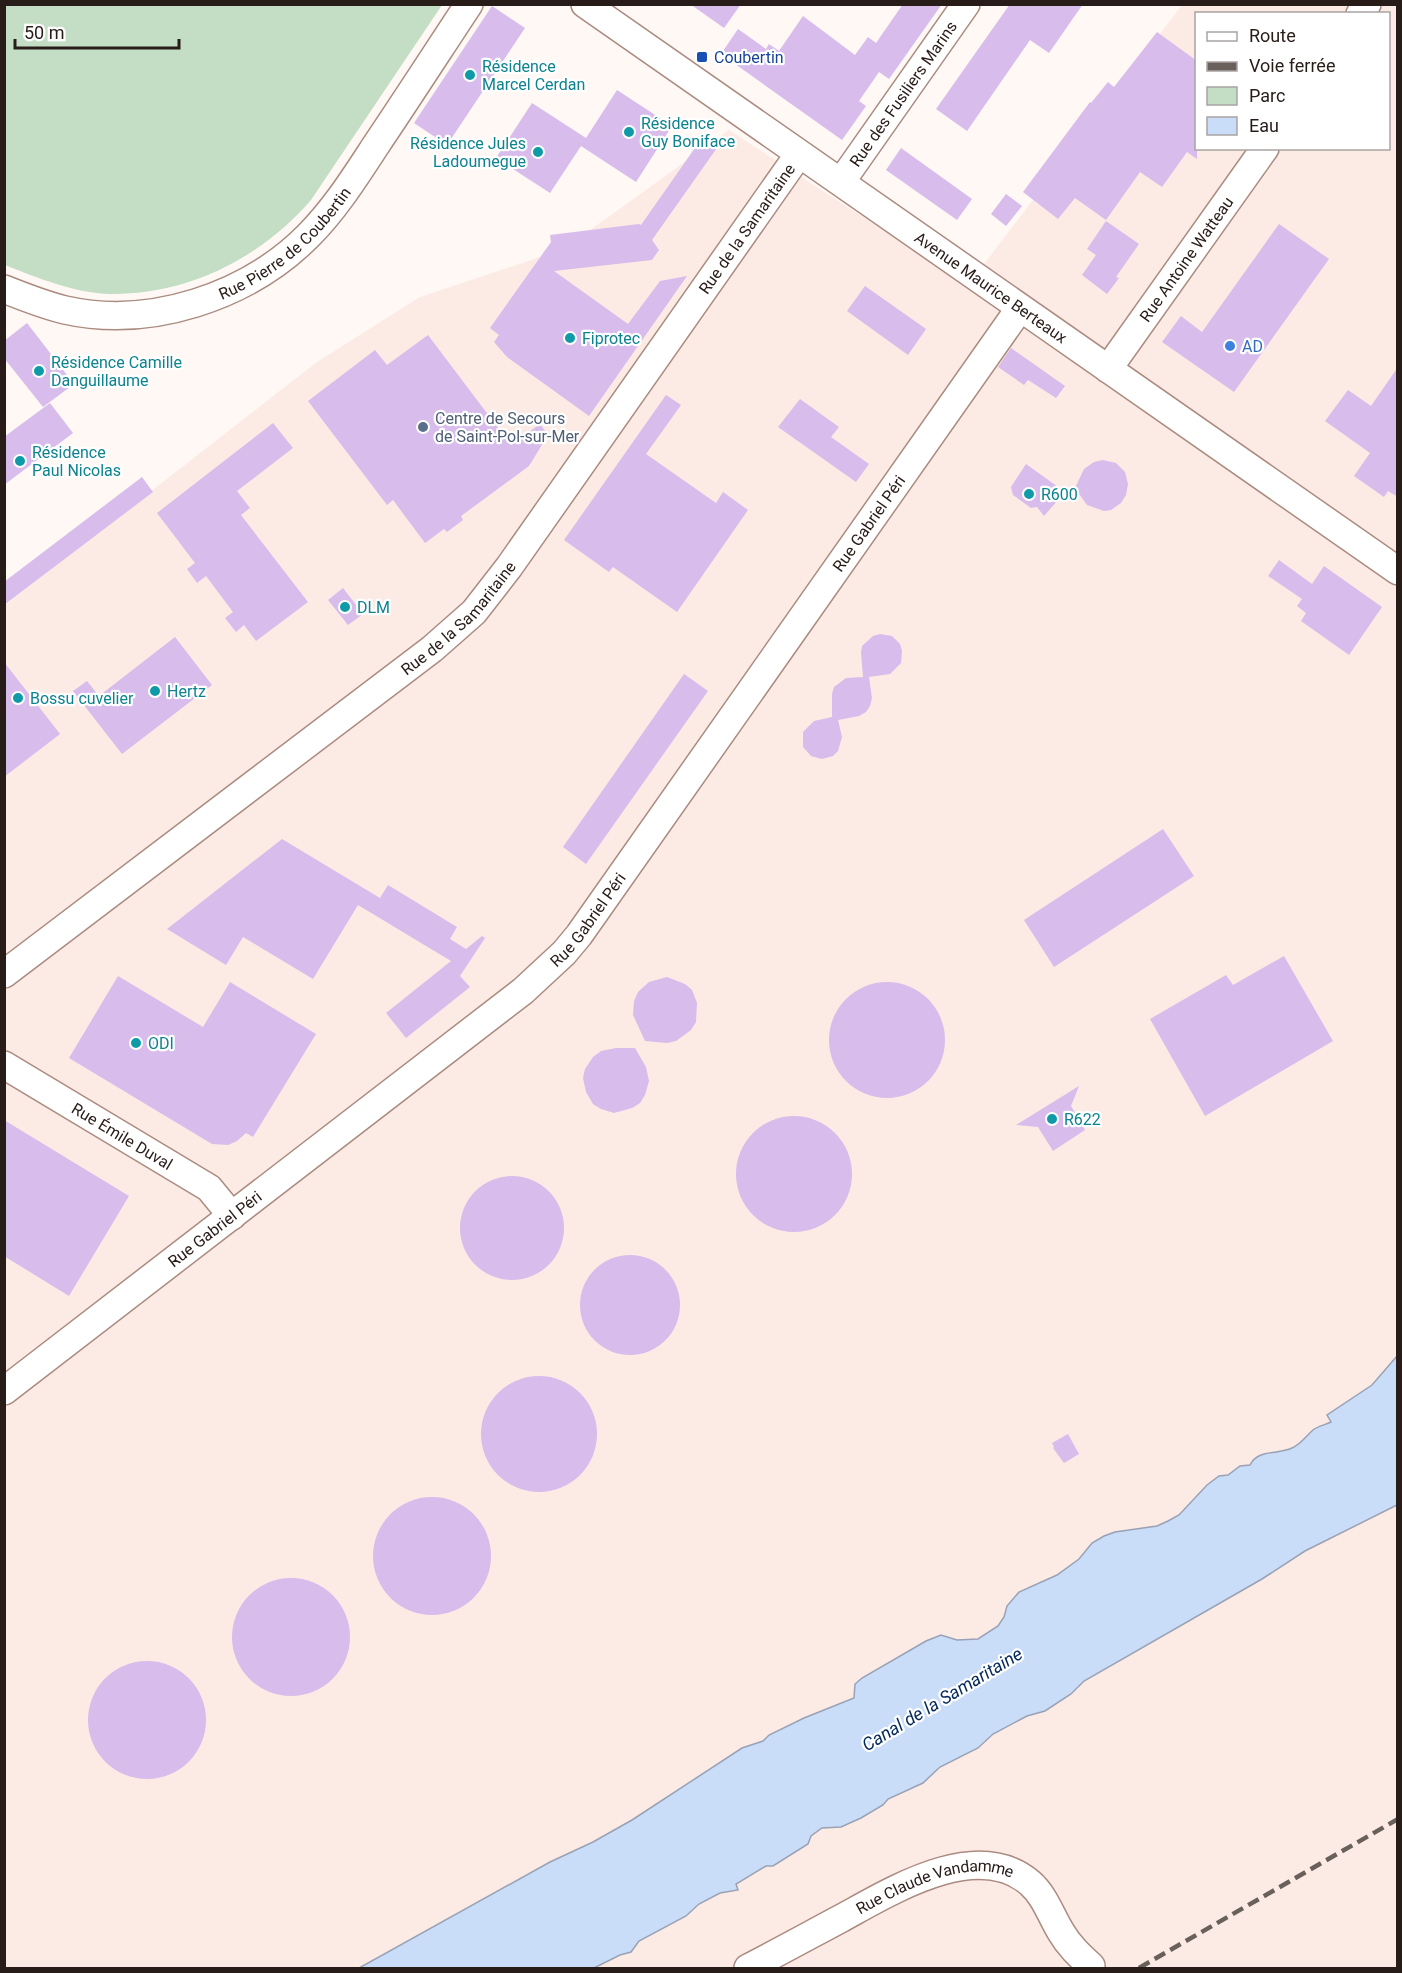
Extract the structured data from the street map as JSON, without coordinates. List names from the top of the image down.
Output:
{
  "streets": {
    "street": [
      "Rue des Fusiliers Marins",
      "Rue de la Samaritaine",
      "Rue Pierre de Coubertin",
      "Rue Antoine Watteau",
      "Avenue Maurice Berteaux",
      "Rue Gabriel Péri",
      "Rue Émile Duval",
      "Rue Claude Vandamme"
    ]
  },
  "crossings": [
    ["Rue des Fusiliers Marins", "Avenue Maurice Berteaux"],
    ["Rue de la Samaritaine", "Avenue Maurice Berteaux"],
    ["Rue Antoine Watteau", "Avenue Maurice Berteaux"],
    ["Avenue Maurice Berteaux", "Rue Gabriel Péri"],
    ["Rue Gabriel Péri", "Rue Émile Duval"]
  ],
  "water": ["Canal de la Samaritaine"],
  "places": {
    "transit": ["Coubertin"],
    "other": [
      "Résidence Marcel Cerdan",
      "Résidence Guy Boniface",
      "Résidence Jules Ladoumegue",
      "Fiprotec",
      "AD",
      "Résidence Camille Danguillaume",
      "Centre de Secours de Saint-Pol-sur-Mer",
      "Résidence Paul Nicolas",
      "R600",
      "DLM",
      "Hertz",
      "Bossu cuvelier",
      "ODI",
      "R622"
    ]
  },
  "legend": [
    "Route",
    "Voie ferrée",
    "Parc",
    "Eau"
  ],
  "scale_bar": "50 m"
}
